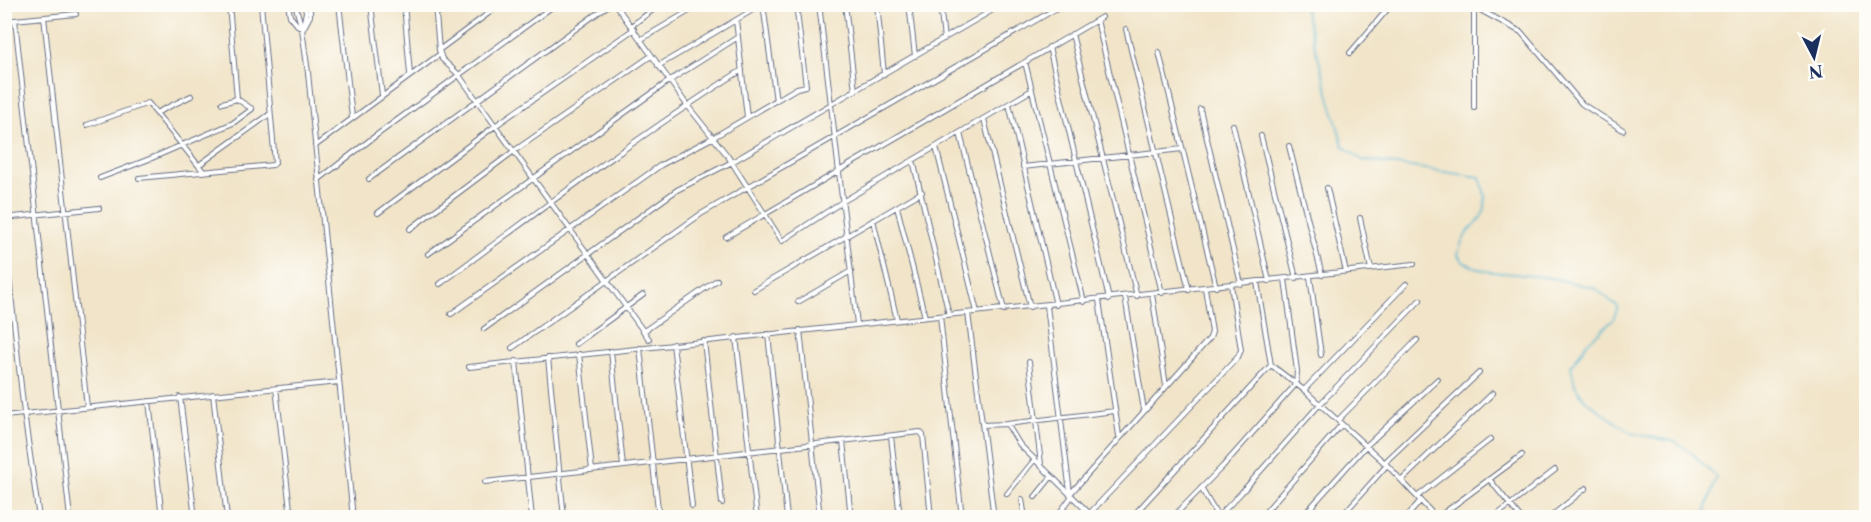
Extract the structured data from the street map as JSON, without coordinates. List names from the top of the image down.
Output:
{
  "north": "bottom"
}
